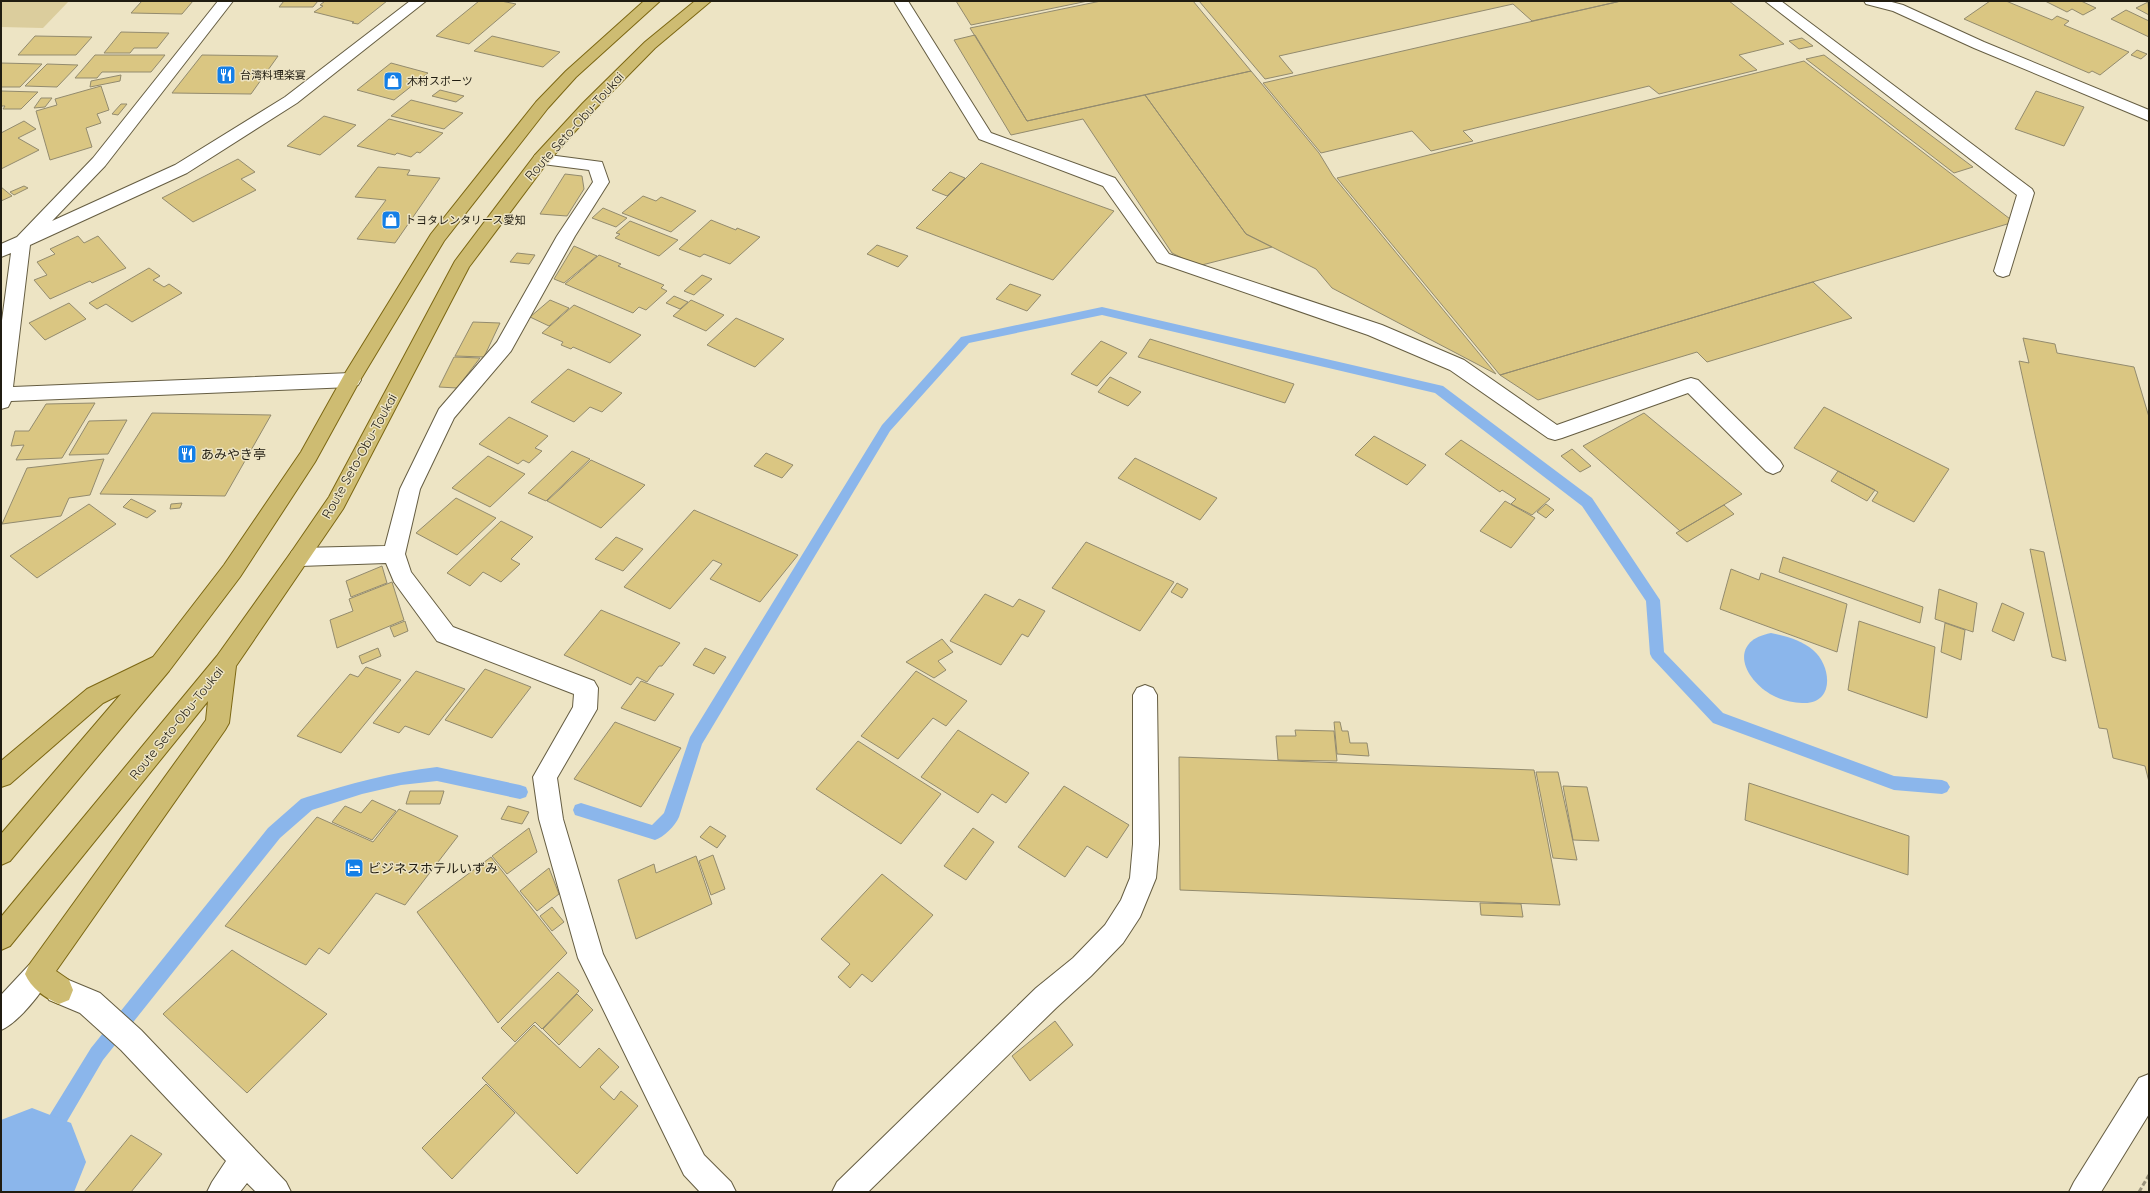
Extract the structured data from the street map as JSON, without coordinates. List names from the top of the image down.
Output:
{
  "streets": {
    "main road": ["Route Seto-Obu-Toukai"]
  },
  "places": {
    "restaurant": ["台湾料理楽宴", "あみやき亭"],
    "shop": ["木村スポーツ", "トヨタレンタリース愛知"],
    "hotel": ["ビジネスホテルいずみ"]
  }
}
